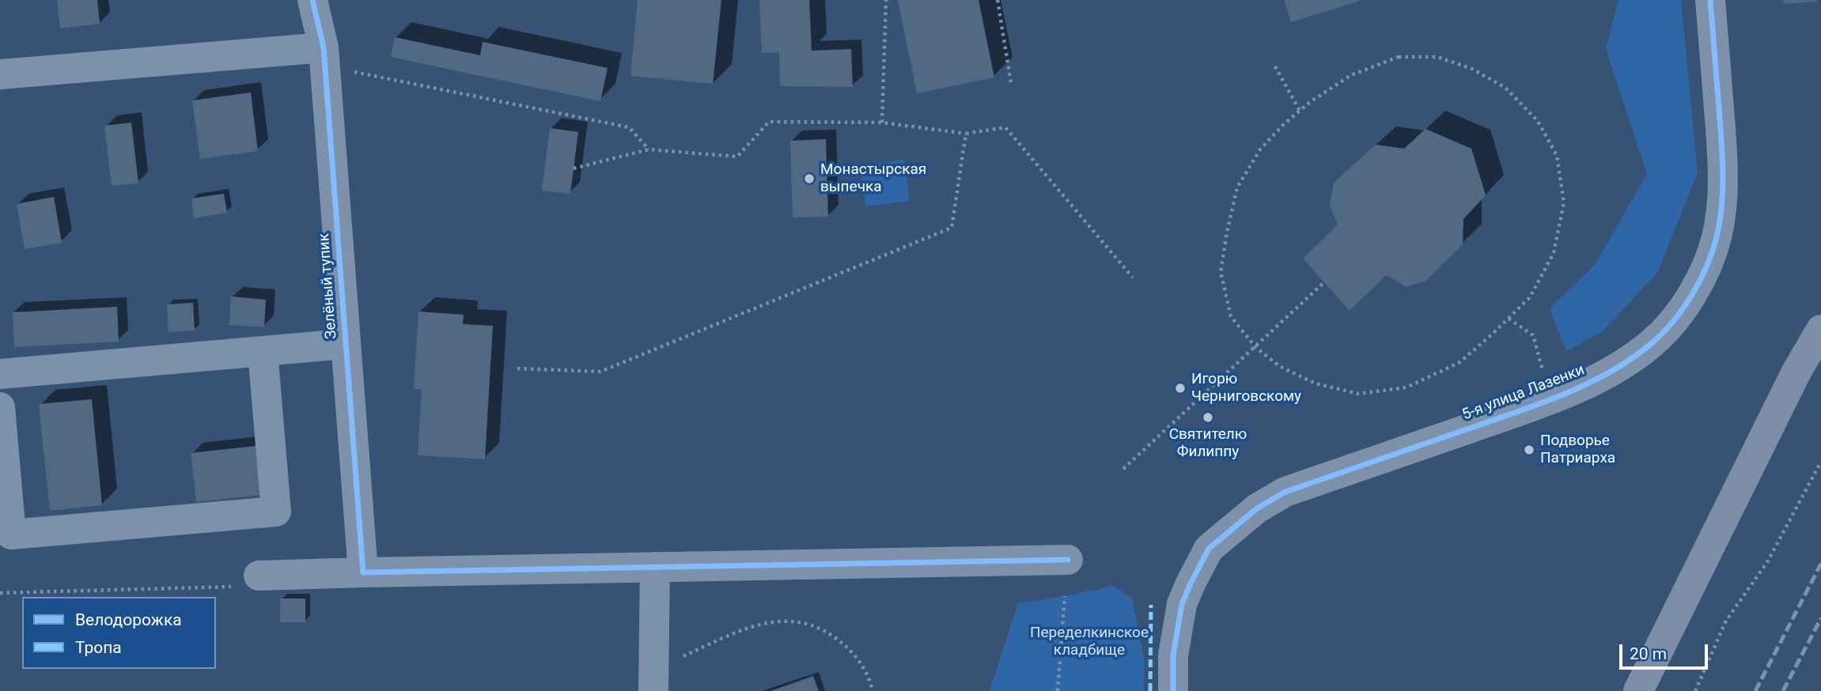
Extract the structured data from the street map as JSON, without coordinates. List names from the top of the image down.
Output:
{
  "streets": {
    "street": ["Зелёный тупик", "5-я улица Лазенки"]
  },
  "parks": ["Переделкинское кладбище"],
  "places": [
    "Монастырская выпечка",
    "Игорю Черниговскому",
    "Святителю Филиппу",
    "Подворье Патриарха"
  ],
  "legend": ["Велодорожка", "Тропа"],
  "scale_bar": "20 m"
}
